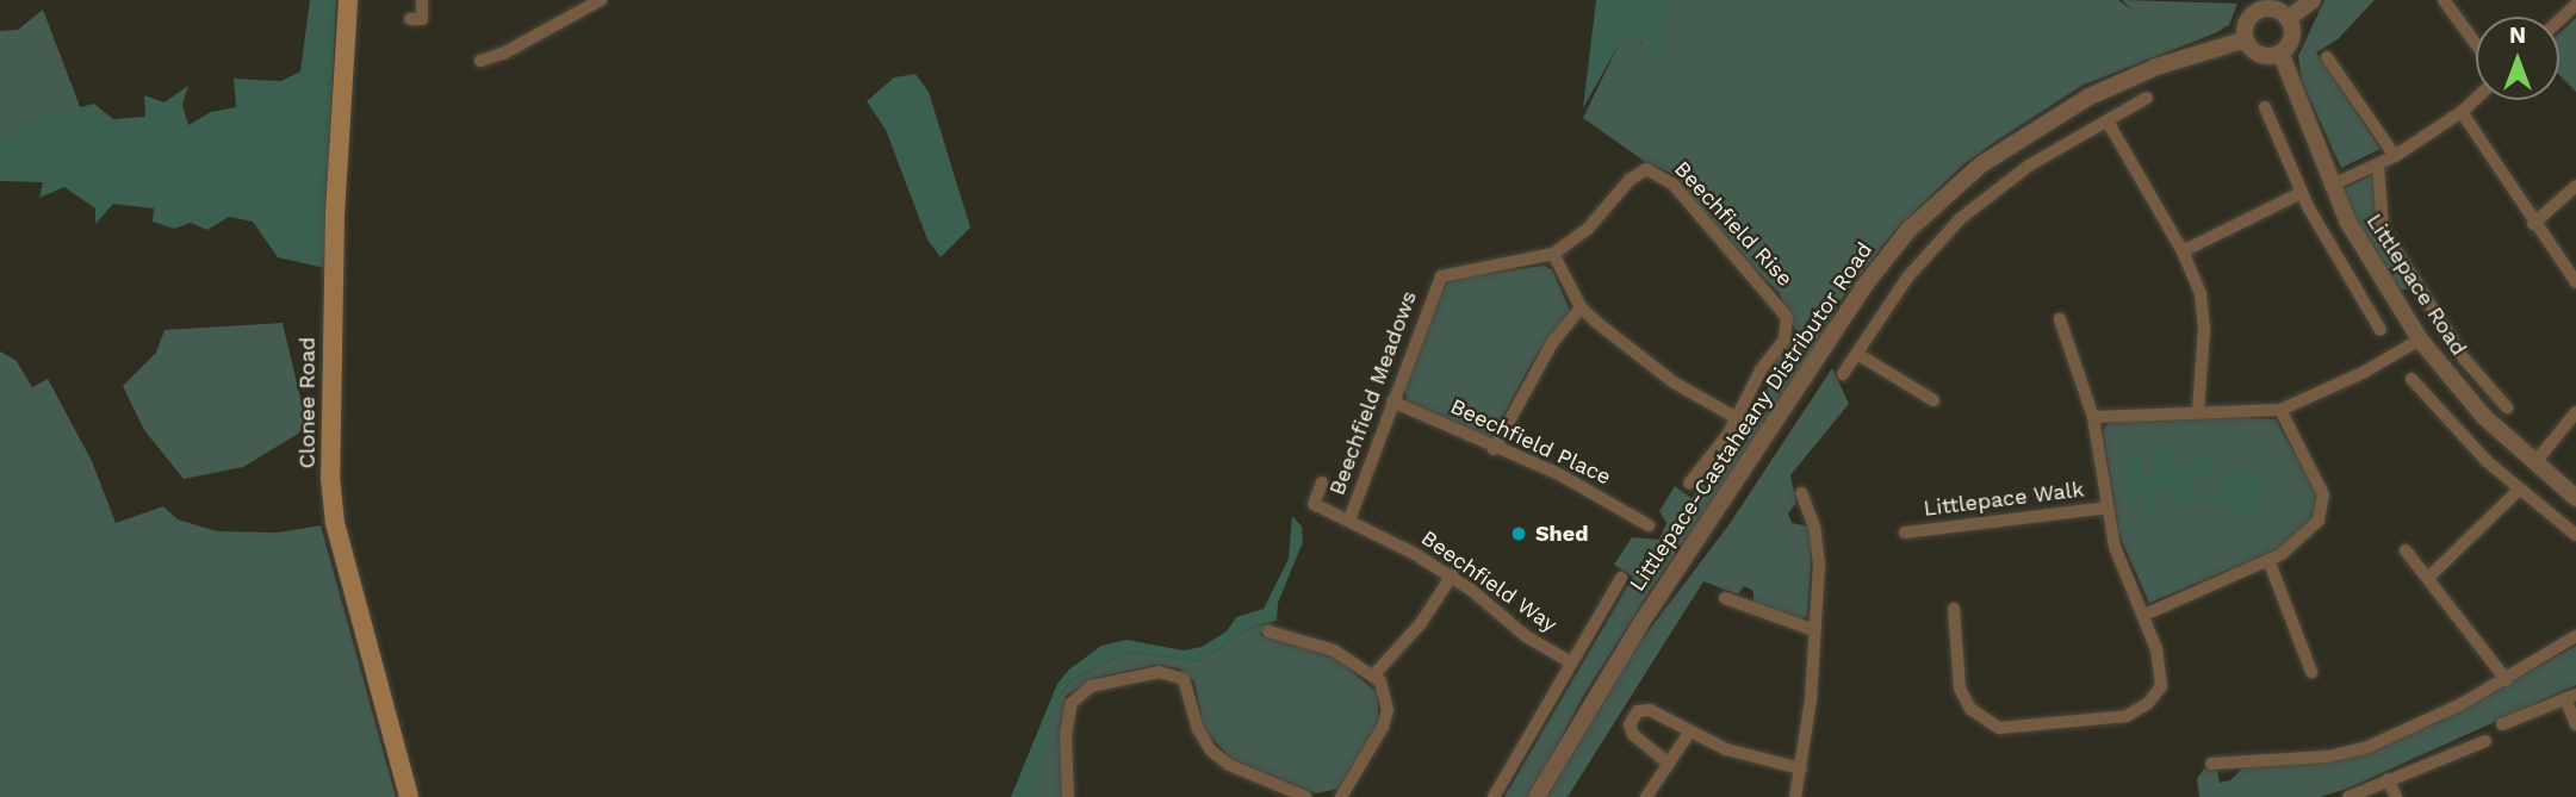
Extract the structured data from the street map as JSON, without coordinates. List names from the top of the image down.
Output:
{
  "streets": {
    "main road": ["Clonee Road"],
    "street": [
      "Beechfield Rise",
      "Littlepace Road",
      "Beechfield Meadows",
      "Littlepace-Castaheany Distributor Road",
      "Beechfield Place",
      "Littlepace Walk",
      "Beechfield Way"
    ]
  },
  "crossings": [
    ["Beechfield Rise", "Beechfield Meadows"],
    ["Littlepace Road", "Littlepace-Castaheany Distributor Road"],
    ["Beechfield Meadows", "Beechfield Place"],
    ["Beechfield Meadows", "Beechfield Way"]
  ],
  "places": ["Shed"],
  "north": "top"
}
